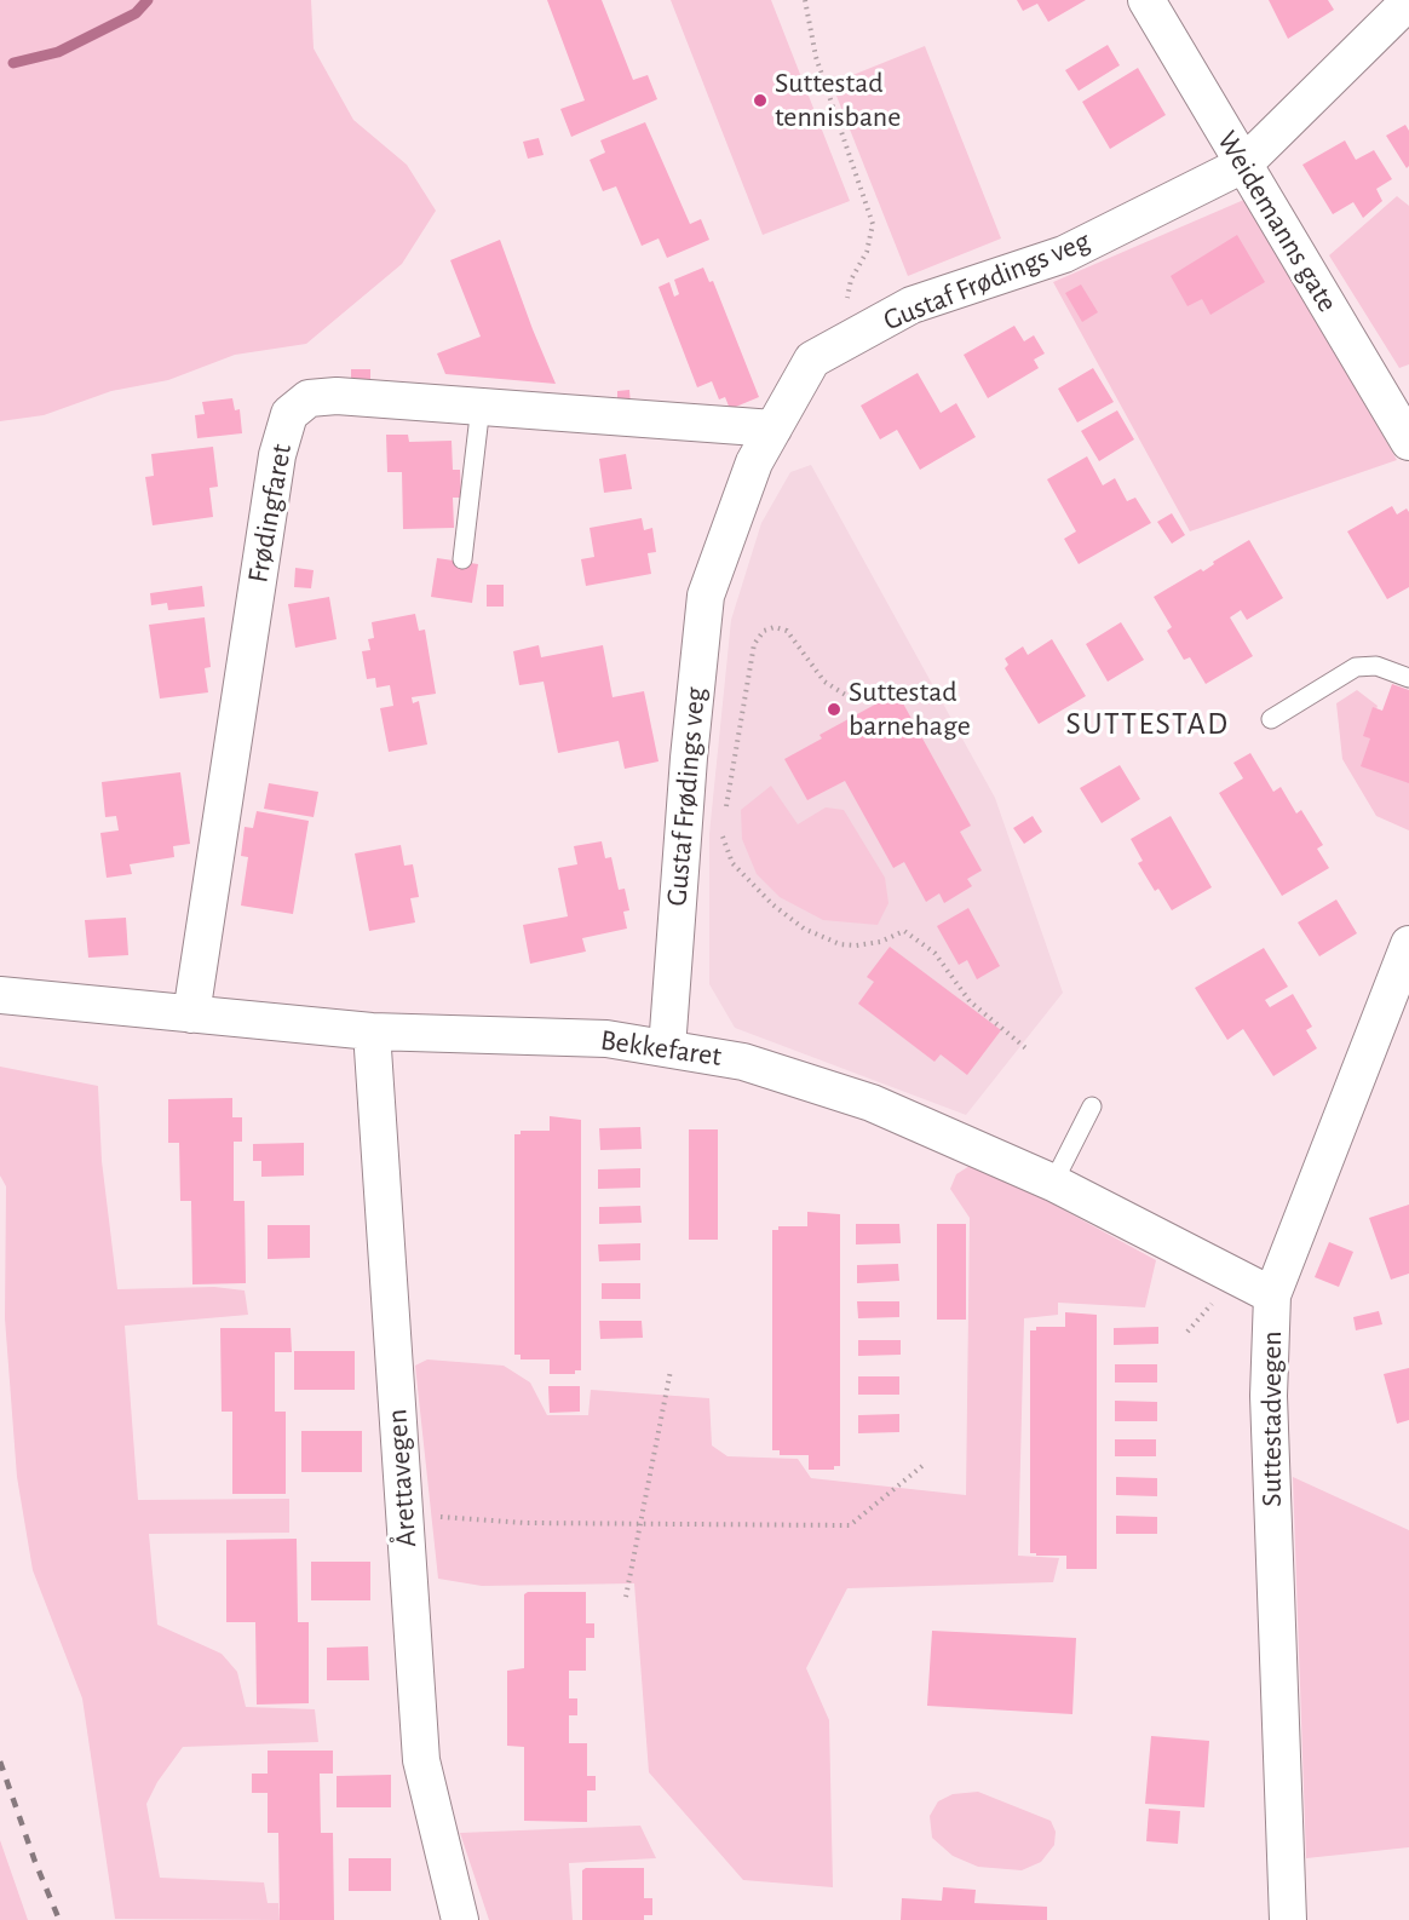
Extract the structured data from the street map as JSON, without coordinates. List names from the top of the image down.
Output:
{
  "streets": {
    "street": [
      "Weidemanns gate",
      "Gustaf Frødings veg",
      "Frødingfaret",
      "Bekkefaret",
      "Suttestadvegen",
      "Årettavegen"
    ]
  },
  "crossings": [
    ["Weidemanns gate", "Gustaf Frødings veg"],
    ["Gustaf Frødings veg", "Frødingfaret"],
    ["Gustaf Frødings veg", "Bekkefaret"],
    ["Frødingfaret", "Bekkefaret"],
    ["Bekkefaret", "Suttestadvegen"],
    ["Bekkefaret", "Årettavegen"]
  ],
  "districts": ["SUTTESTAD"],
  "places": ["Suttestad tennisbane", "Suttestad barnehage"]
}
